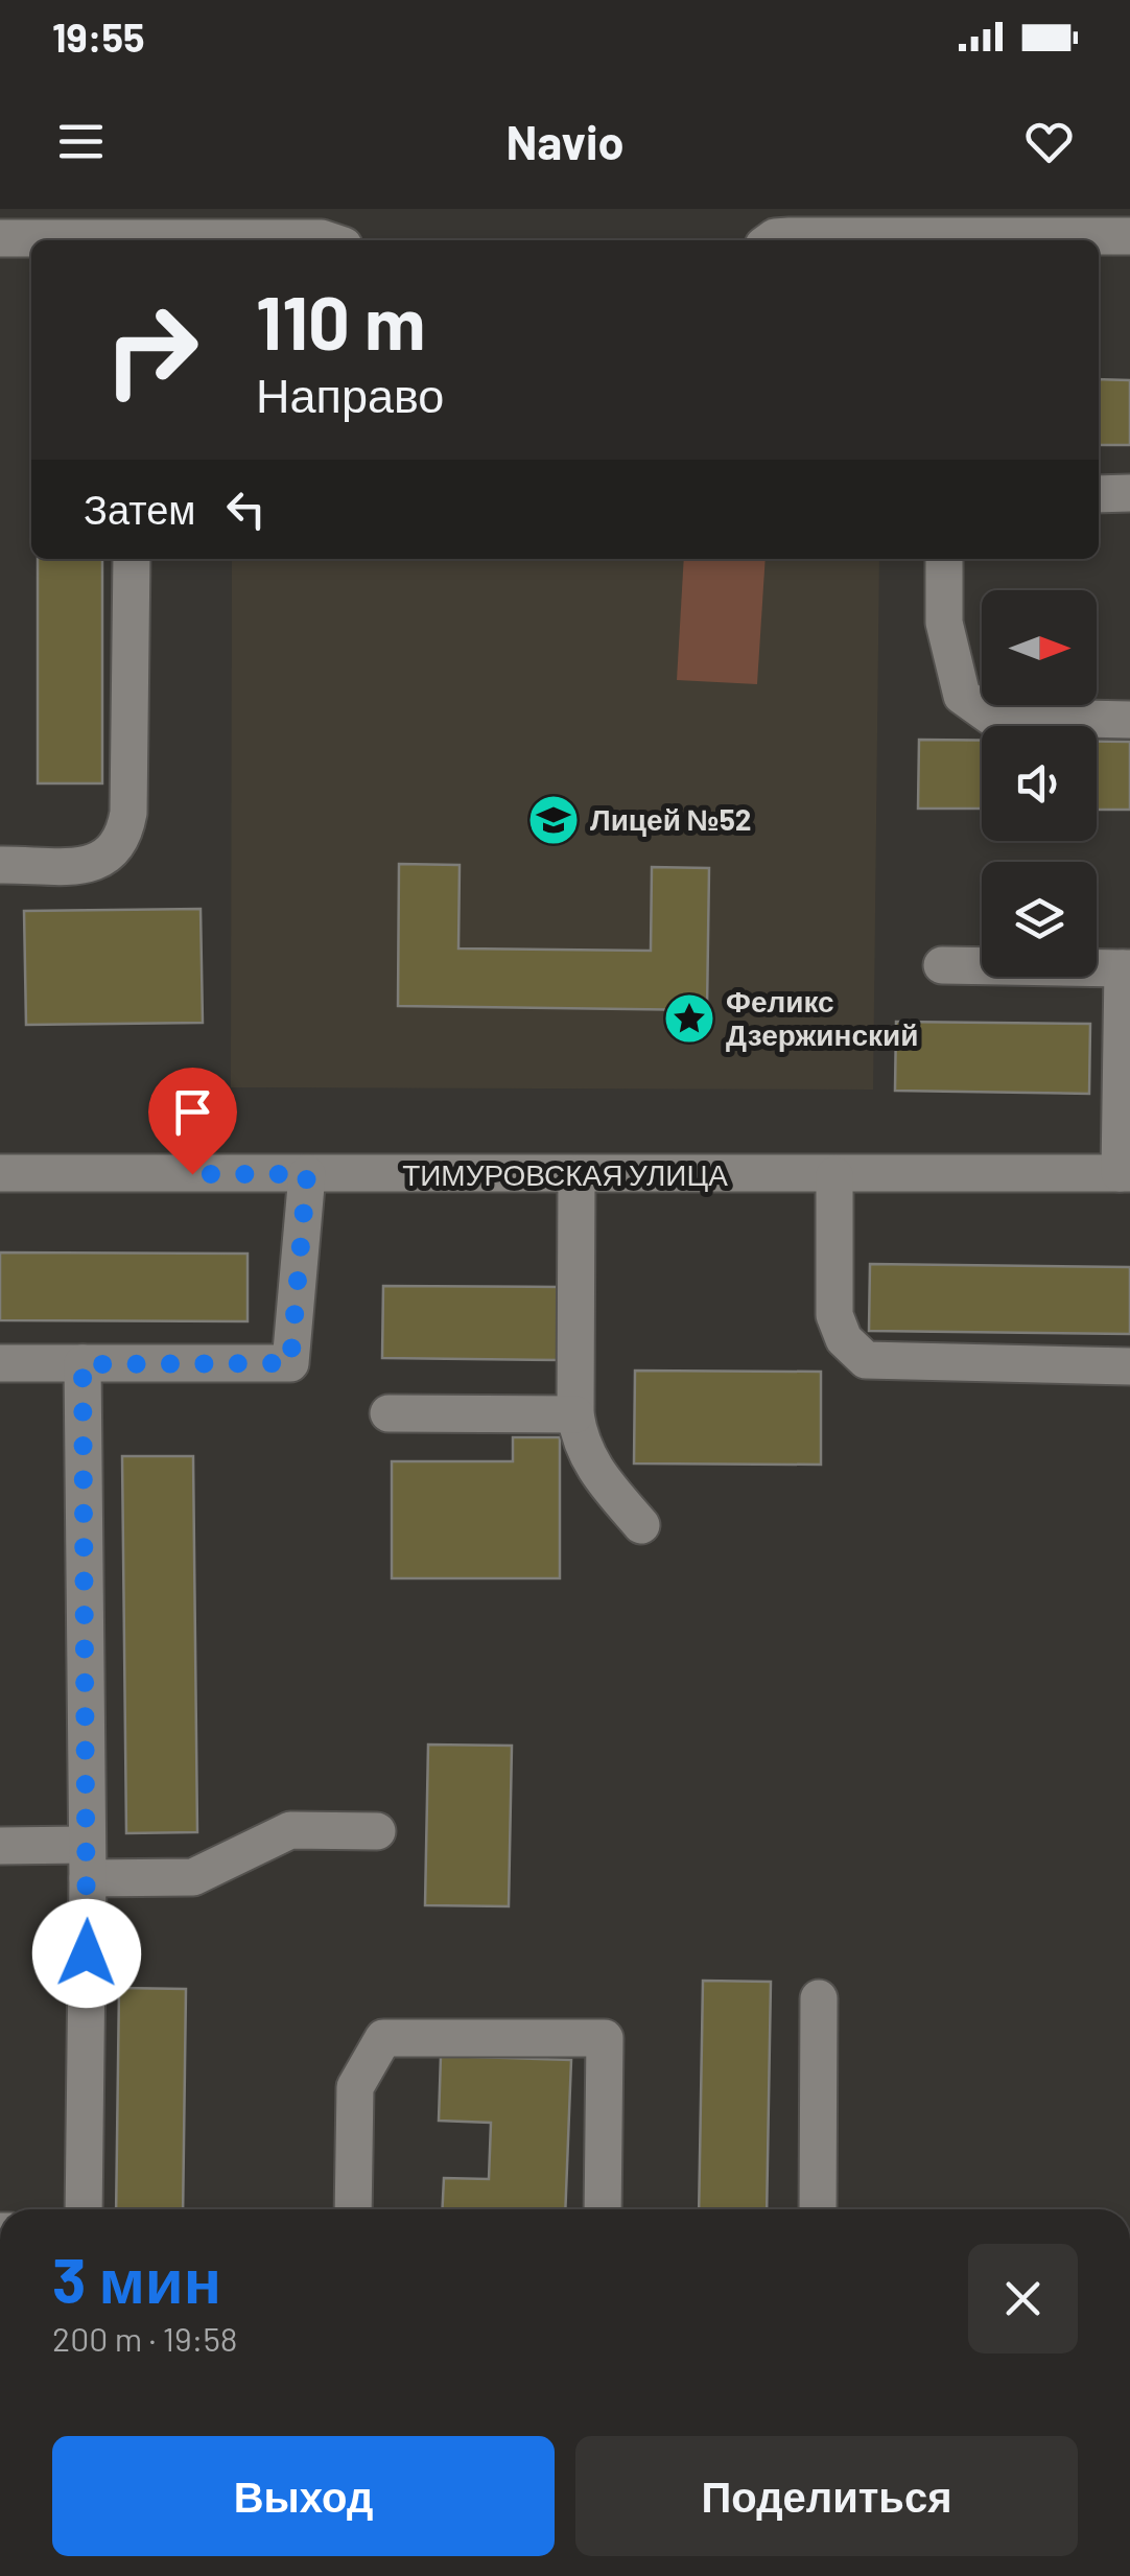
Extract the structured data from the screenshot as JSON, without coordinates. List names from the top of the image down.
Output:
{
  "streets": {
    "street": ["ТИМУРОВСКАЯ УЛИЦА"]
  },
  "places": {
    "school or university": ["Лицей №52"],
    "place": ["Феликс Дзержинский"]
  },
  "north": "right",
  "page": {
    "status": "19:55",
    "header": "Navio",
    "turn": ["110 m", "Направо"],
    "then": "Затем",
    "heading": ["3 мин", "200 m · 19:58"],
    "buttons": ["Выход", "Поделиться"]
  }
}
